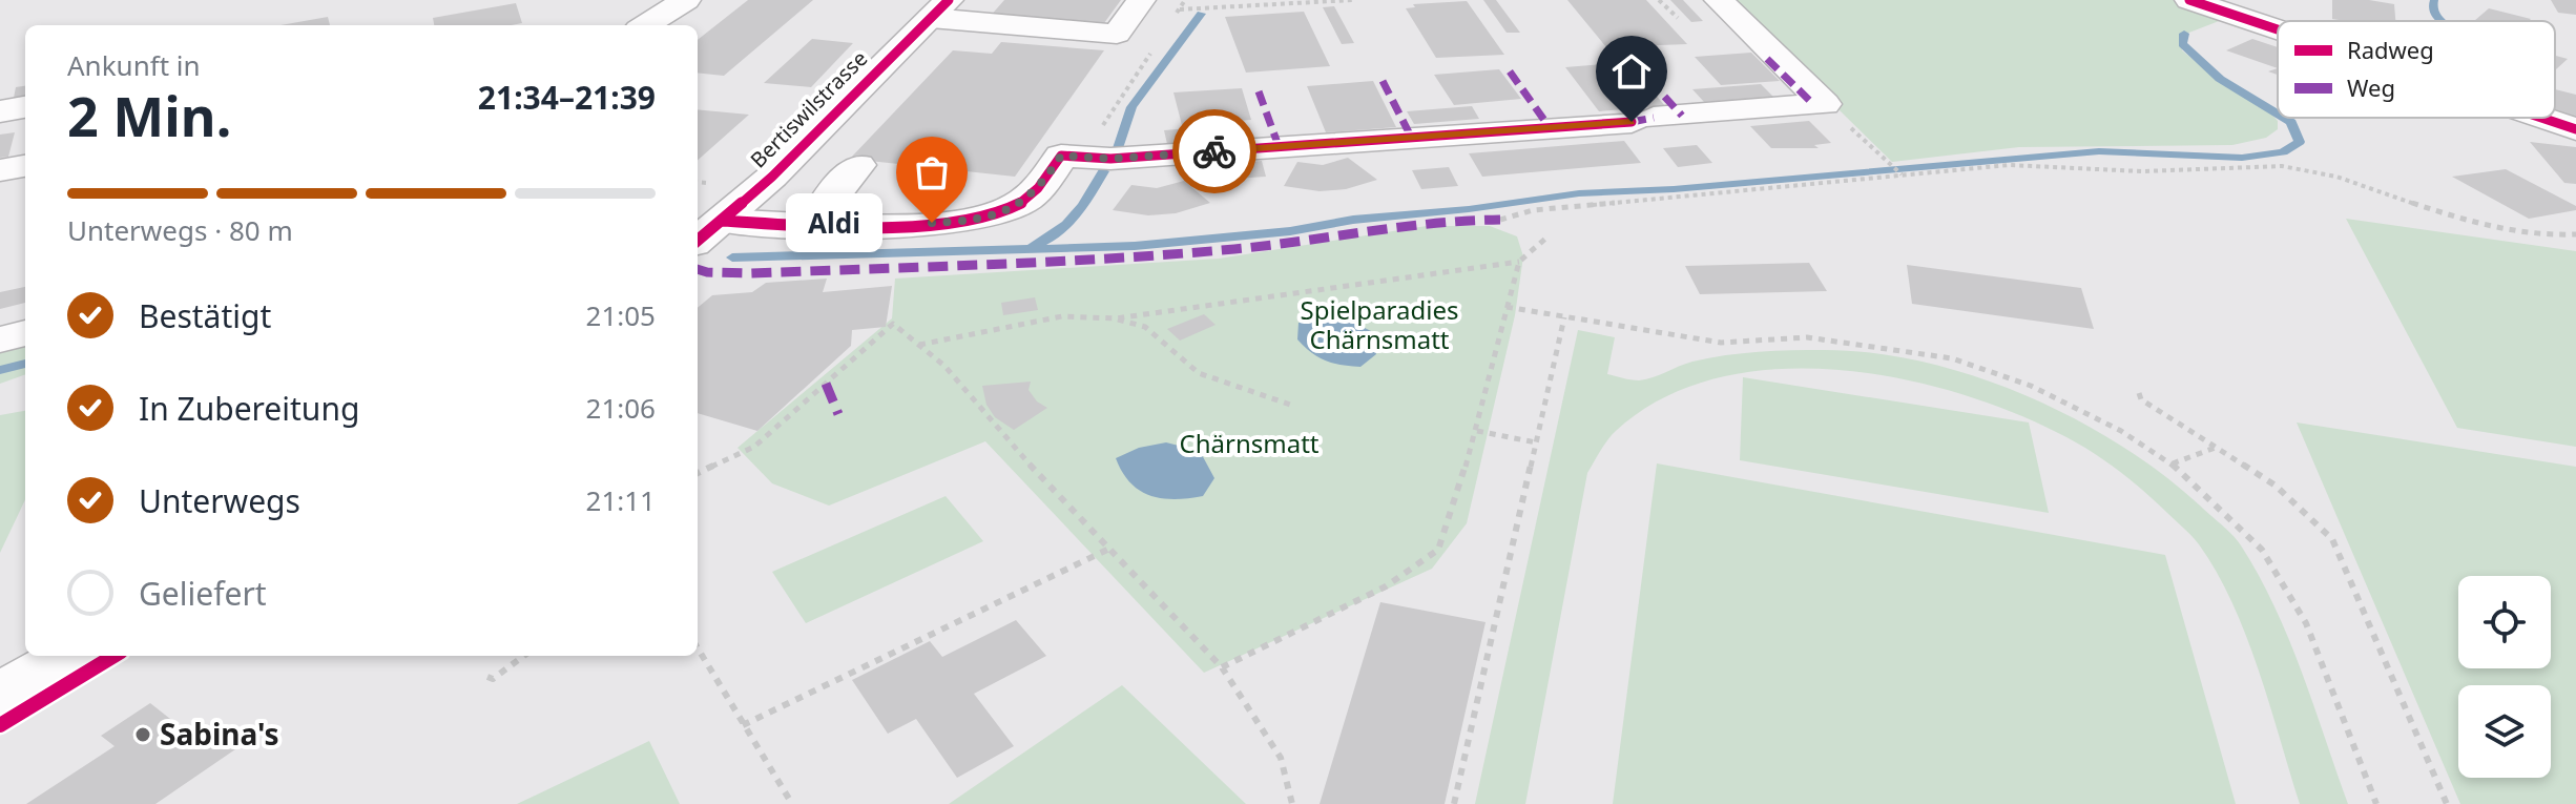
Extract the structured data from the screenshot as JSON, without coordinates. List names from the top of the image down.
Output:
{
  "streets": {
    "street": ["Bertiswilstrasse"]
  },
  "parks": ["Spielparadies Chärnsmatt", "Chärnsmatt"],
  "places": ["Aldi", "Sabina's"],
  "legend": ["Radweg", "Weg"],
  "page": {
    "heading": ["2 Min.", "Ankunft in", "21:34–21:39"],
    "bar": "Unterwegs · 80 m",
    "bubble": "Aldi",
    "list": [
      ["Bestätigt", "21:05"],
      ["In Zubereitung", "21:06"],
      ["Unterwegs", "21:11"],
      "Geliefert"
    ]
  }
}
